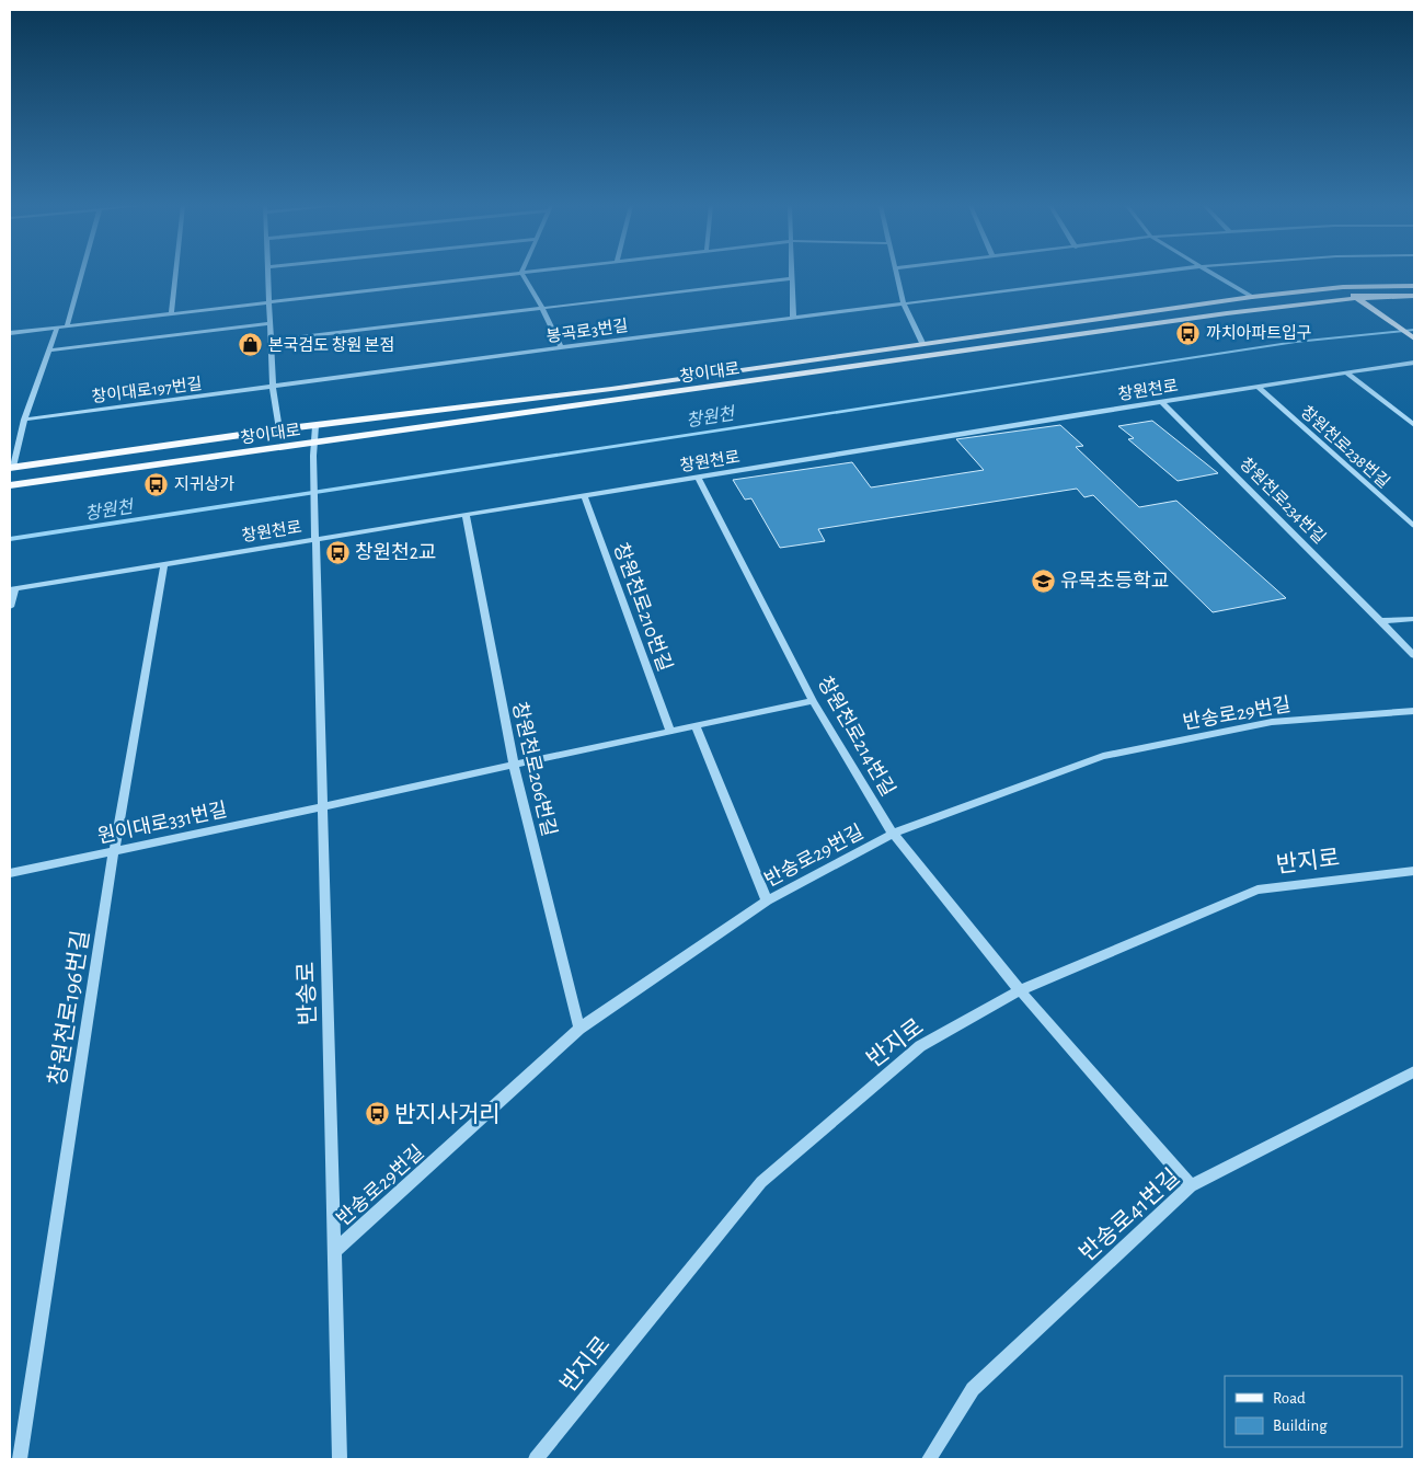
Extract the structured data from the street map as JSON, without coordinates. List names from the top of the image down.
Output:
{
  "streets": {
    "main road": ["창이대로"],
    "street": [
      "봉곡로3번길",
      "창이대로197번길",
      "창원천로",
      "창원천로238번길",
      "창원천로234번길",
      "창원천로210번길",
      "반송로29번길",
      "창원천로214번길",
      "창원천로206번길",
      "원이대로331번길",
      "반지로",
      "반송로",
      "창원천로196번길",
      "반송로41번길"
    ]
  },
  "crossings": [
    ["봉곡로3번길", "창이대로197번길"],
    ["창이대로", "반송로"],
    ["창원천로", "창원천로238번길"],
    ["창원천로", "창원천로234번길"],
    ["창원천로", "창원천로210번길"],
    ["창원천로", "창원천로214번길"],
    ["창원천로", "창원천로206번길"],
    ["창원천로", "반송로"],
    ["창원천로", "창원천로196번길"],
    ["창원천로210번길", "원이대로331번길"],
    ["반송로29번길", "창원천로214번길"],
    ["반송로29번길", "창원천로206번길"],
    ["반송로29번길", "반송로"],
    ["창원천로214번길", "원이대로331번길"],
    ["창원천로214번길", "반지로"],
    ["창원천로214번길", "반송로41번길"],
    ["창원천로206번길", "원이대로331번길"],
    ["원이대로331번길", "반송로"],
    ["원이대로331번길", "창원천로196번길"]
  ],
  "water": ["창원천"],
  "places": {
    "bus stop": [
      "까치아파트입구",
      "지귀상가",
      "창원천2교",
      "반지사거리"
    ],
    "shop": ["본국검도 창원 본점"],
    "school or university": ["유목초등학교"]
  },
  "legend": ["Road", "Building"]
}
